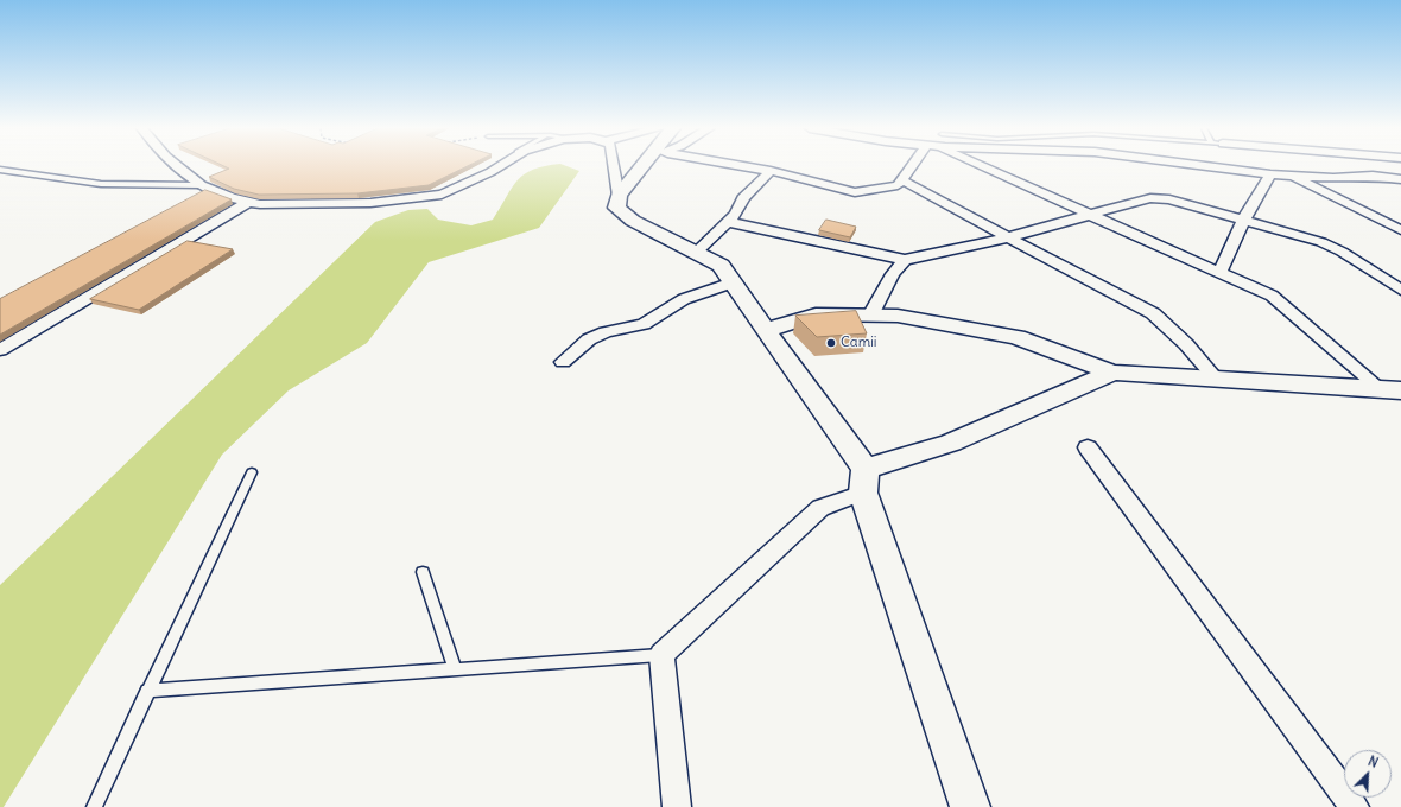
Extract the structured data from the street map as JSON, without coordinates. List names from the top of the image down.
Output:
{
  "places": ["Camii"],
  "north": "top right"
}
